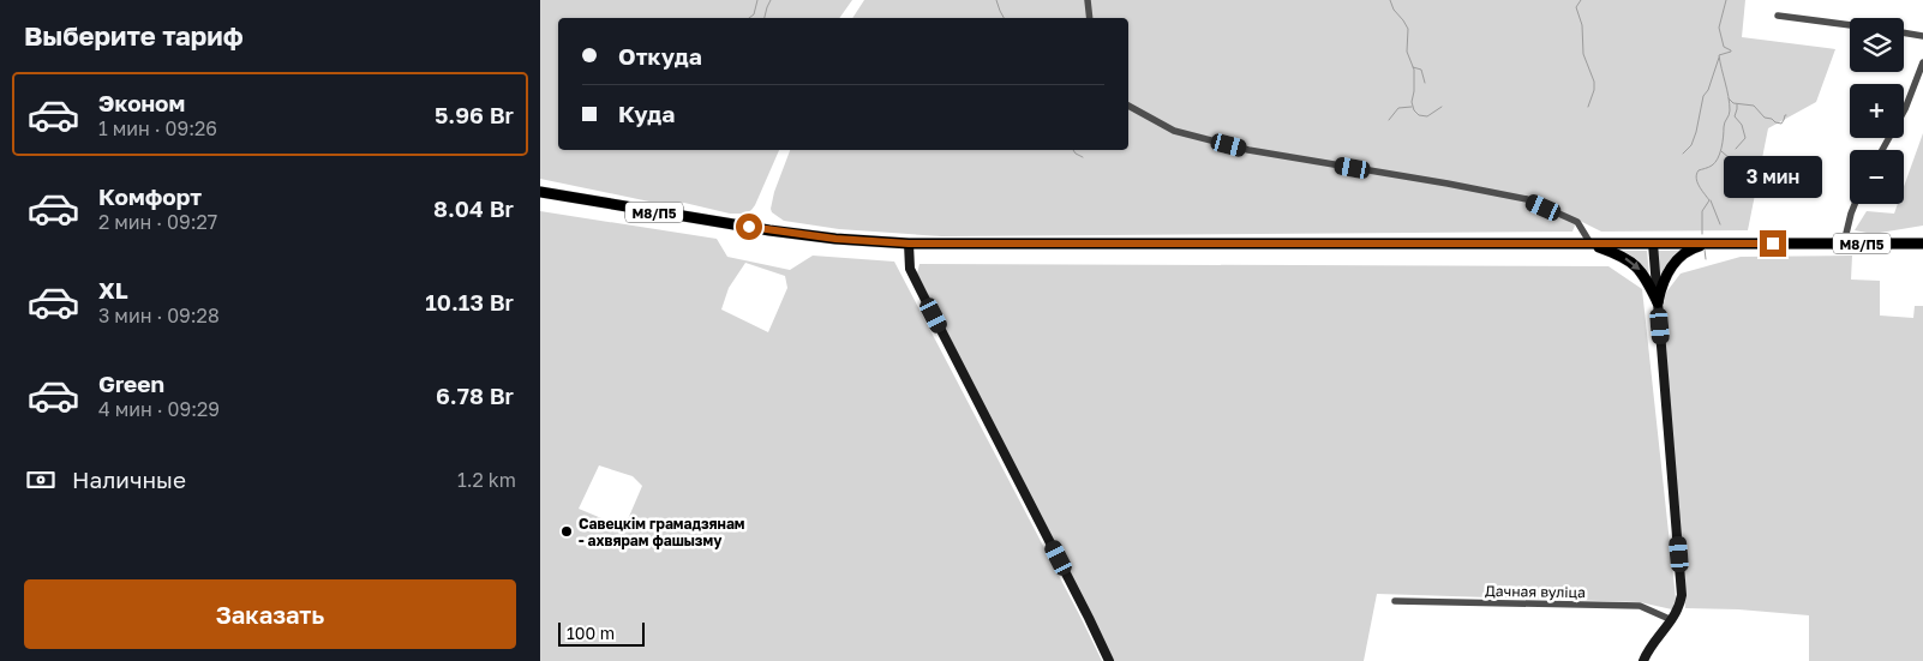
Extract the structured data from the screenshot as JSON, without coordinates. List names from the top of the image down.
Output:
{
  "streets": {
    "main road": ["М8/П5"],
    "street": ["Дачная вуліца"]
  },
  "places": ["Савецкім грамадзянам - ахвярам фашызму"],
  "scale_bar": "100 m",
  "page": {
    "heading": "Выберите тариф",
    "map_buttons": ["+", "−"],
    "banner": ["Откуда", "Куда"],
    "list": [
      {
        "name": "Эконом",
        "note": "1 мин · 09:26",
        "value": "5.96 Br"
      },
      {
        "name": "Комфорт",
        "note": "2 мин · 09:27",
        "value": "8.04 Br"
      },
      {
        "name": "XL",
        "note": "3 мин · 09:28",
        "value": "10.13 Br"
      },
      {
        "name": "Green",
        "note": "4 мин · 09:29",
        "value": "6.78 Br"
      }
    ],
    "bubble": "3 мин",
    "pay": ["Наличные", "1.2 km"],
    "buttons": "Заказать",
    "scale": "100 m"
  }
}
